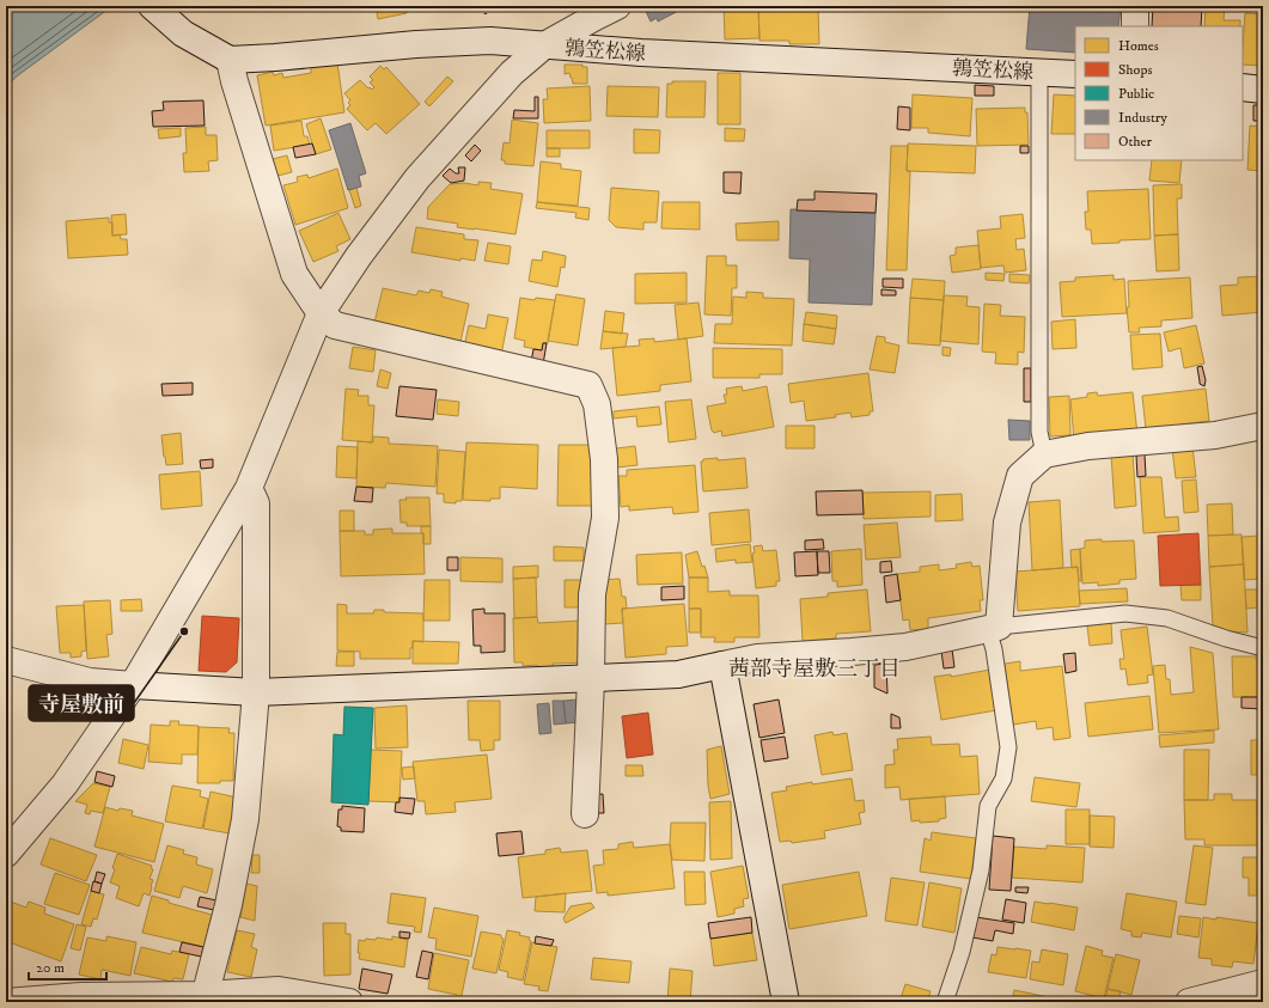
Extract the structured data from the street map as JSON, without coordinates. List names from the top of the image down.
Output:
{
  "streets": {
    "street": ["鶉笠松線"]
  },
  "districts": ["茜部寺屋敷三丁目"],
  "places": ["寺屋敷前"],
  "legend": [
    "Homes",
    "Shops",
    "Public",
    "Industry",
    "Other"
  ],
  "scale_bar": "20 m"
}
